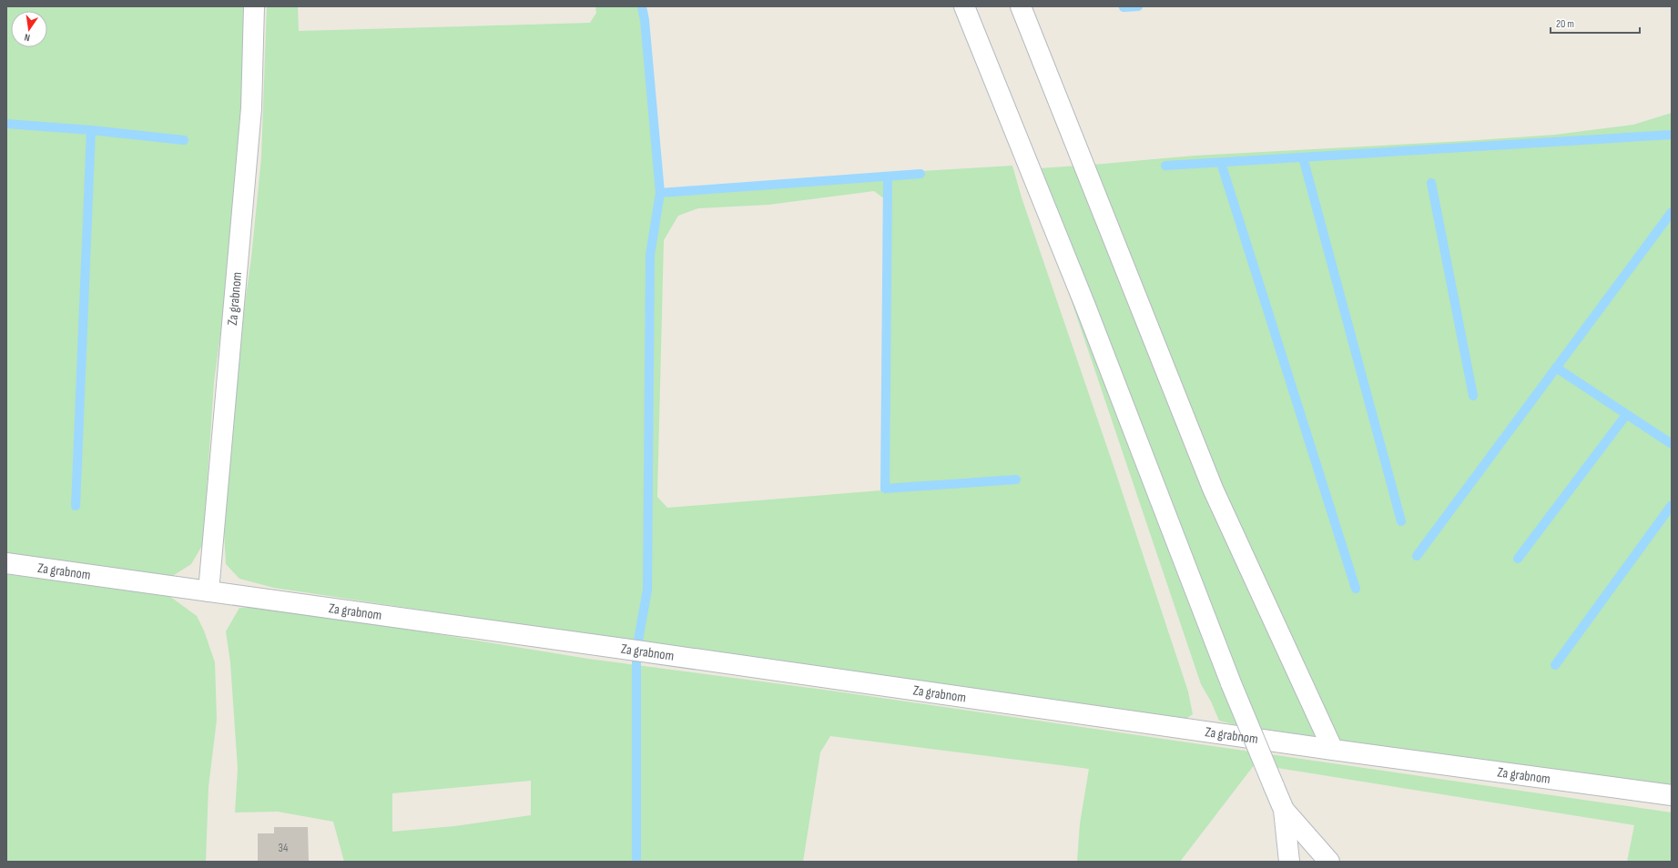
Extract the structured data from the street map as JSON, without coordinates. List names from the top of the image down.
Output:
{
  "streets": {
    "street": ["Za grabnom"]
  },
  "house_numbers": ["34"],
  "scale_bar": "20 m",
  "north": "bottom"
}
